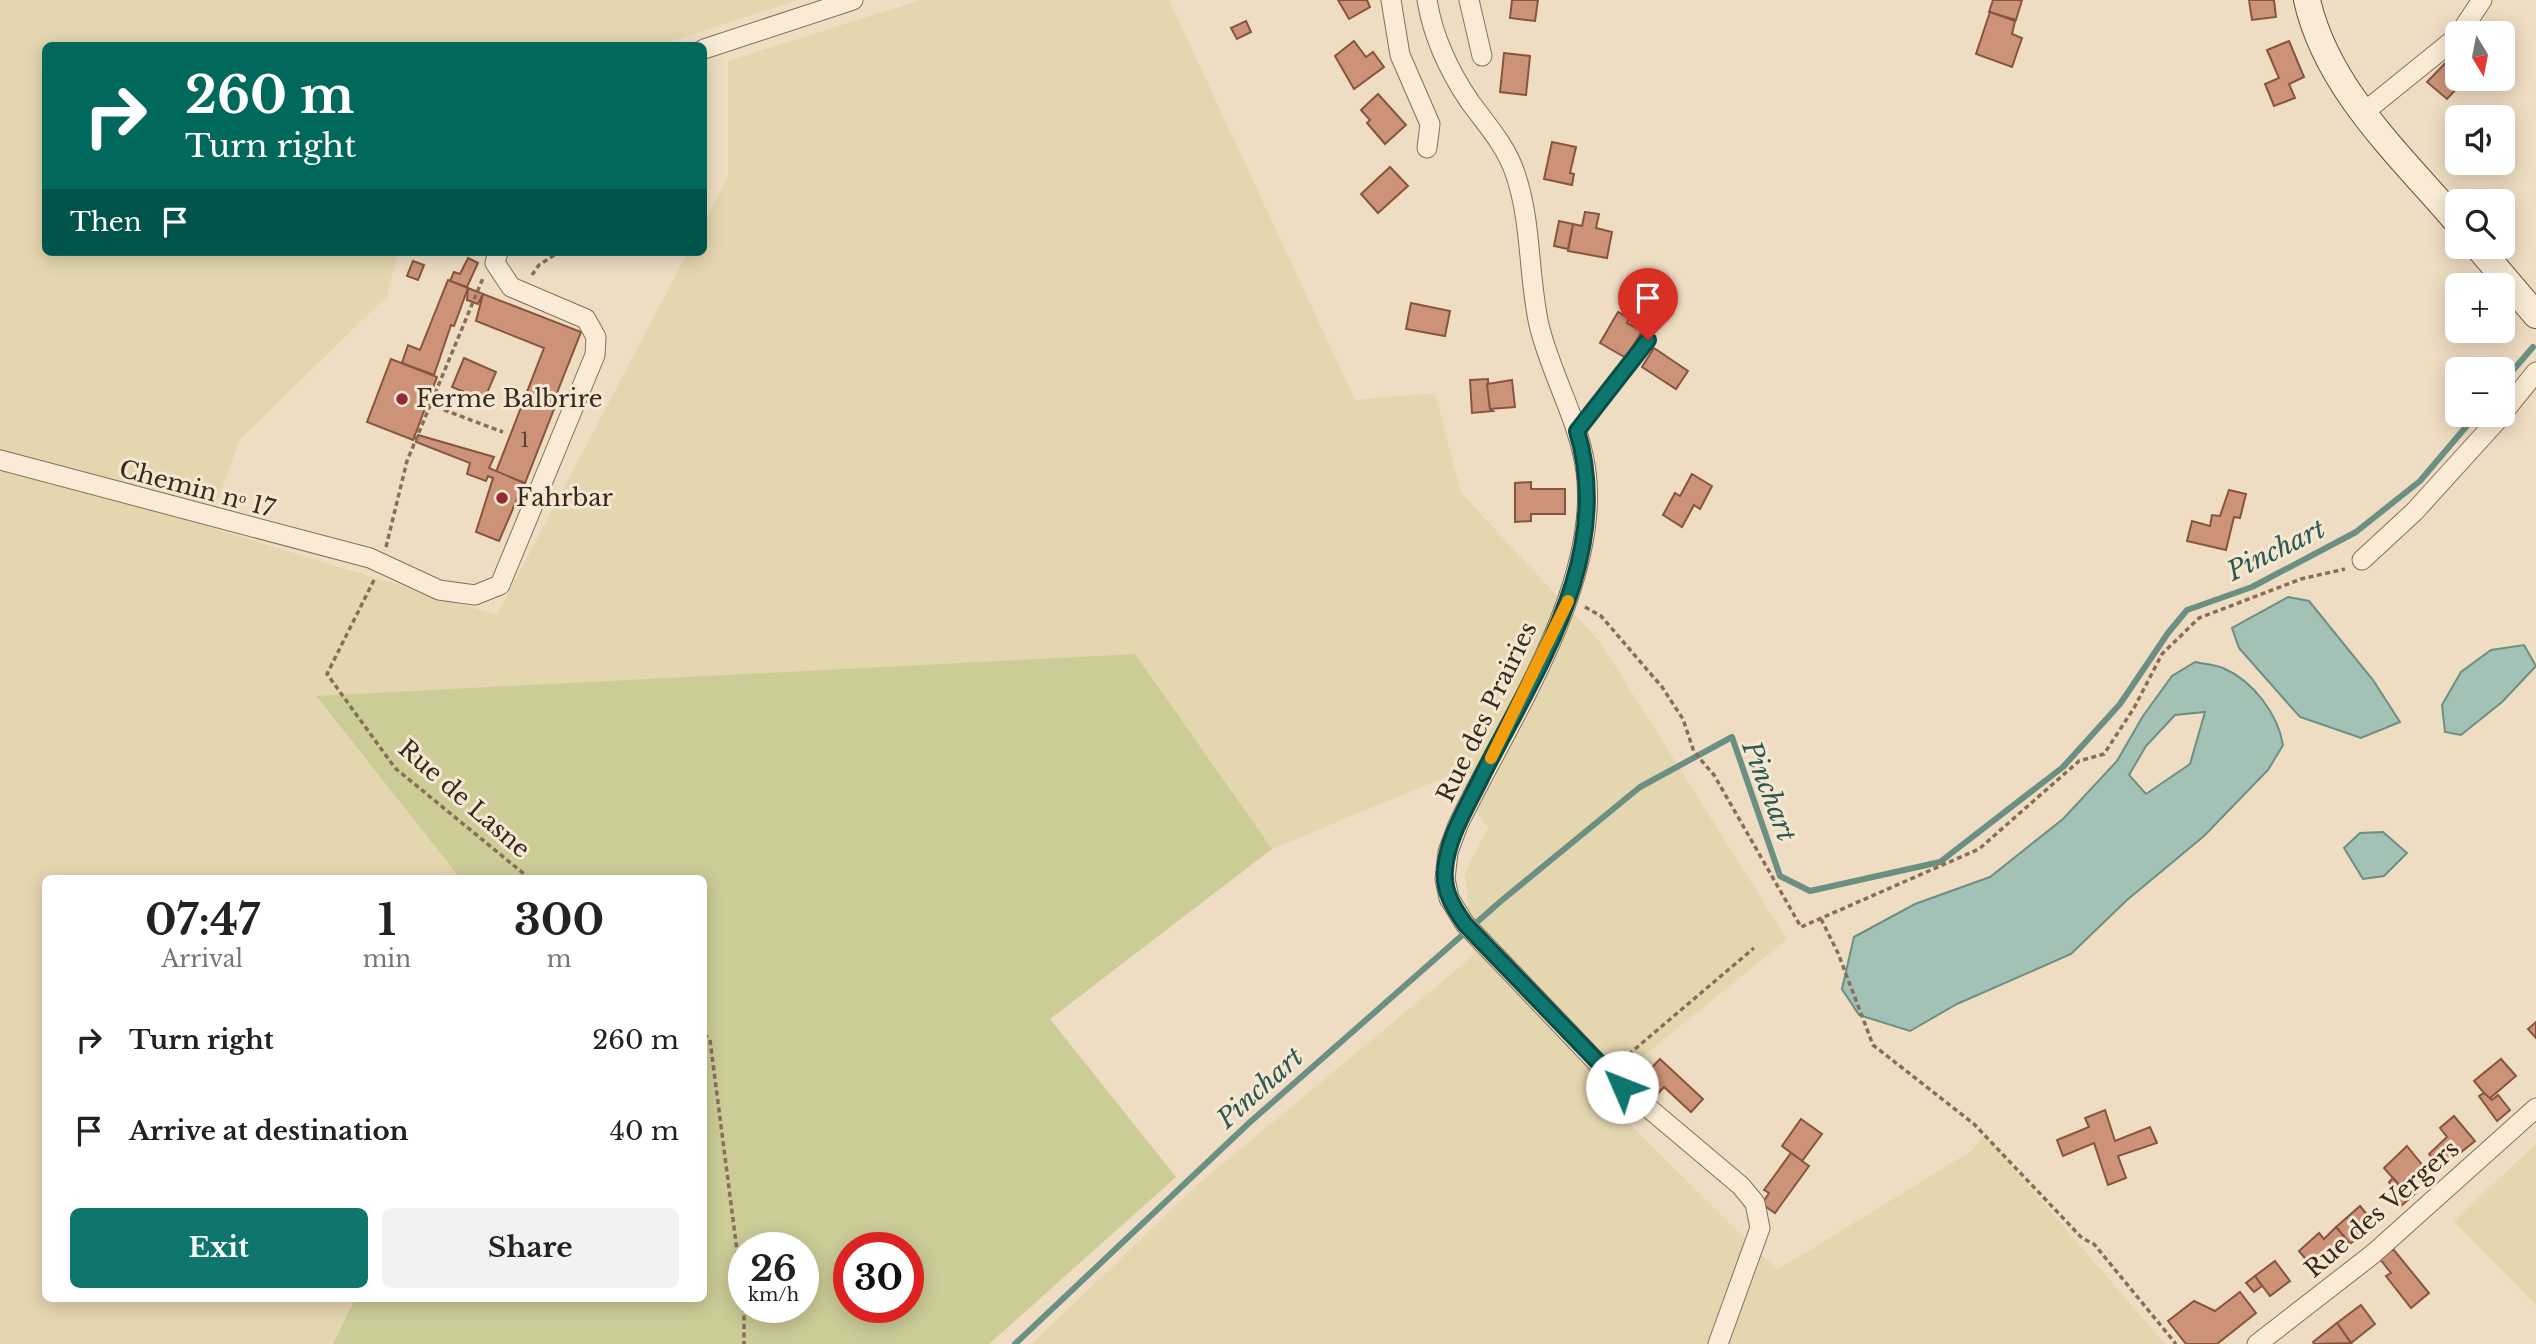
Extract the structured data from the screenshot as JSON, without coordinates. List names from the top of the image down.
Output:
{
  "streets": {
    "street": ["Chemin nᵒ 17", "Rue des Prairies", "Rue des Vergers"],
    "path": ["Rue de Lasne"]
  },
  "crossings": [
    ["Chemin nᵒ 17", "Rue de Lasne"]
  ],
  "water": ["Pinchart"],
  "places": ["Ferme Balbrire", "Fahrbar"],
  "house_numbers": ["1"],
  "north": "bottom",
  "page": {
    "map_buttons": ["+", "−"],
    "turn": ["260 m", "Turn right"],
    "then": "Then",
    "eta": [
      "07:47",
      "Arrival",
      "1",
      "min",
      "300",
      "m"
    ],
    "list": [
      {
        "name": "Turn right",
        "value": "260 m"
      },
      {
        "name": "Arrive at destination",
        "value": "40 m"
      }
    ],
    "buttons": ["Exit", "Share"],
    "speed": "26 km/h",
    "limit": "30"
  }
}
